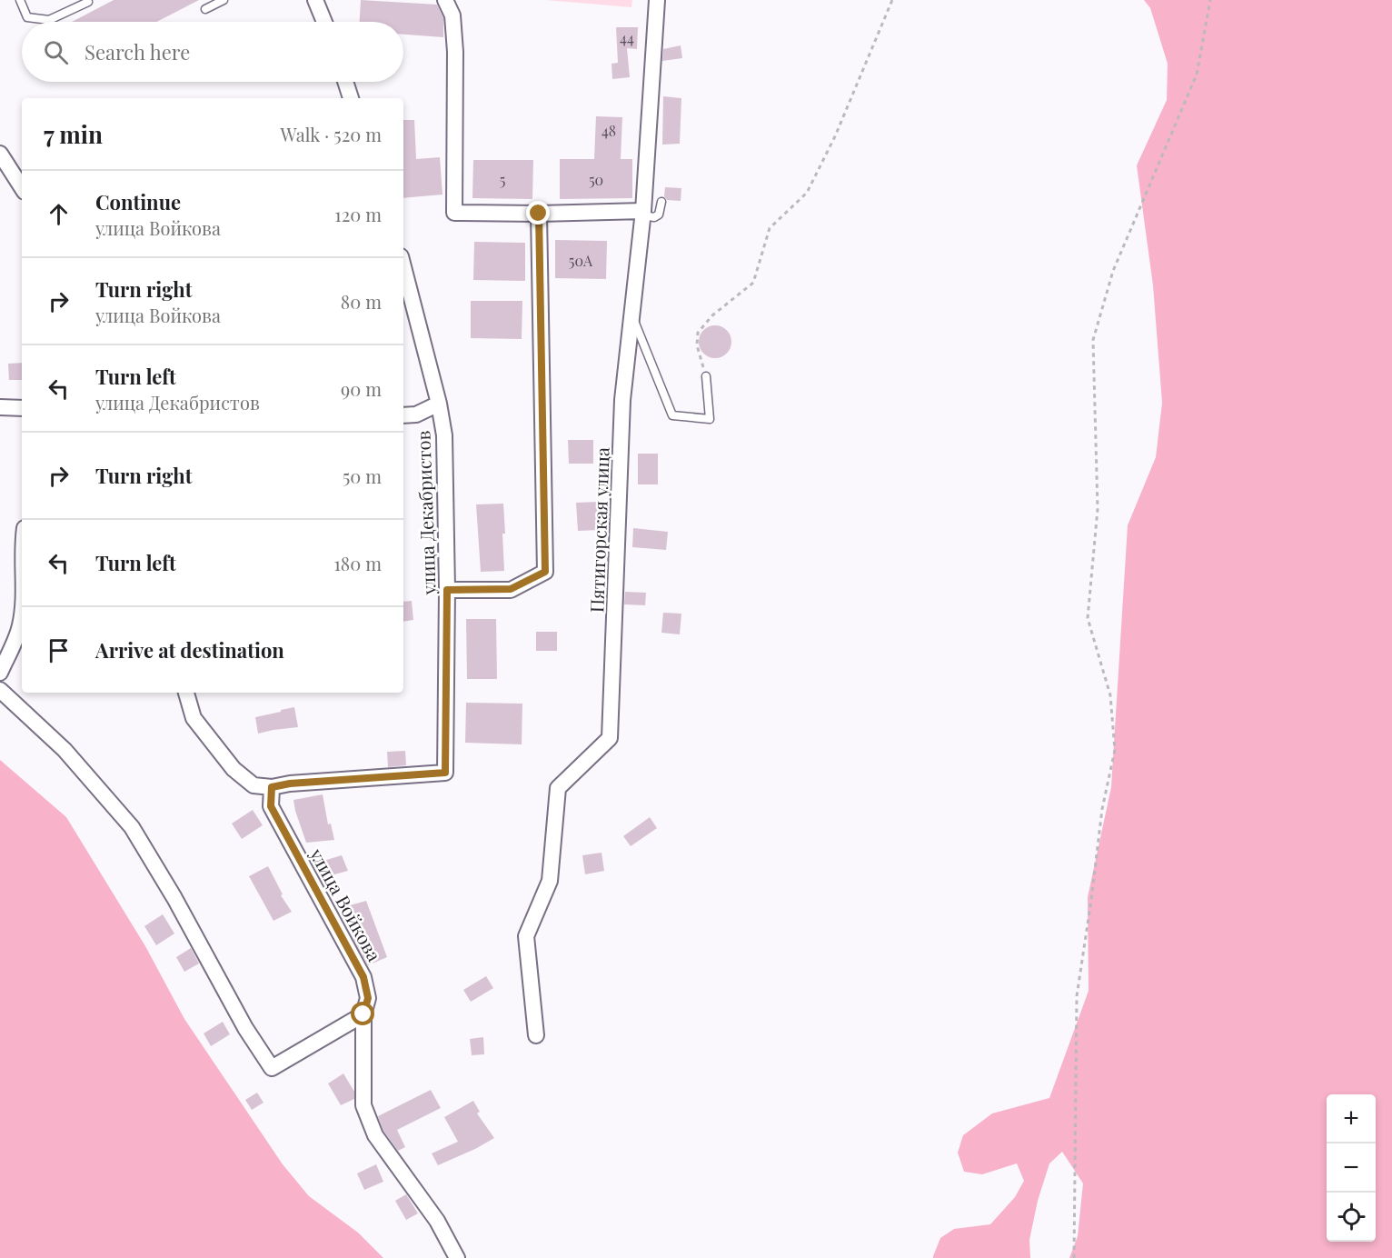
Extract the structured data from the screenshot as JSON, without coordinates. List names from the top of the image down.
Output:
{
  "streets": {
    "street": ["улица Декабристов", "Пятигорская улица", "улица Войкова"]
  },
  "crossings": [
    ["улица Декабристов", "улица Войкова"]
  ],
  "house_numbers": [
    "44",
    "48",
    "5",
    "50",
    "50А"
  ],
  "page": {
    "search": "Search here",
    "heading": ["7 min", "Walk · 520 m"],
    "list": [
      ["Continue", "улица Войкова", "120 m"],
      ["Turn right", "улица Войкова", "80 m"],
      ["Turn left", "улица Декабристов", "90 m"],
      ["Turn right", "50 m"],
      ["Turn left", "180 m"],
      "Arrive at destination"
    ],
    "map_buttons": ["+", "−"]
  }
}
